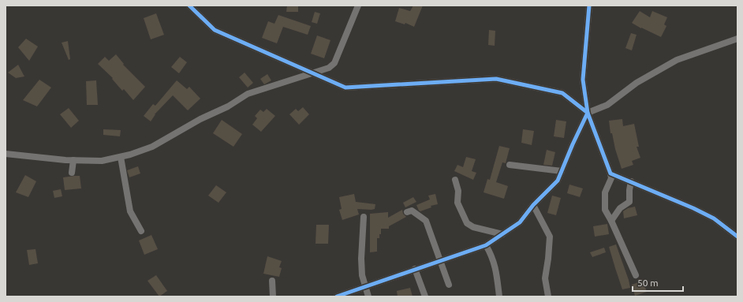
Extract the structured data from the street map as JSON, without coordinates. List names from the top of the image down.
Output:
{
  "scale_bar": "50 m"
}
